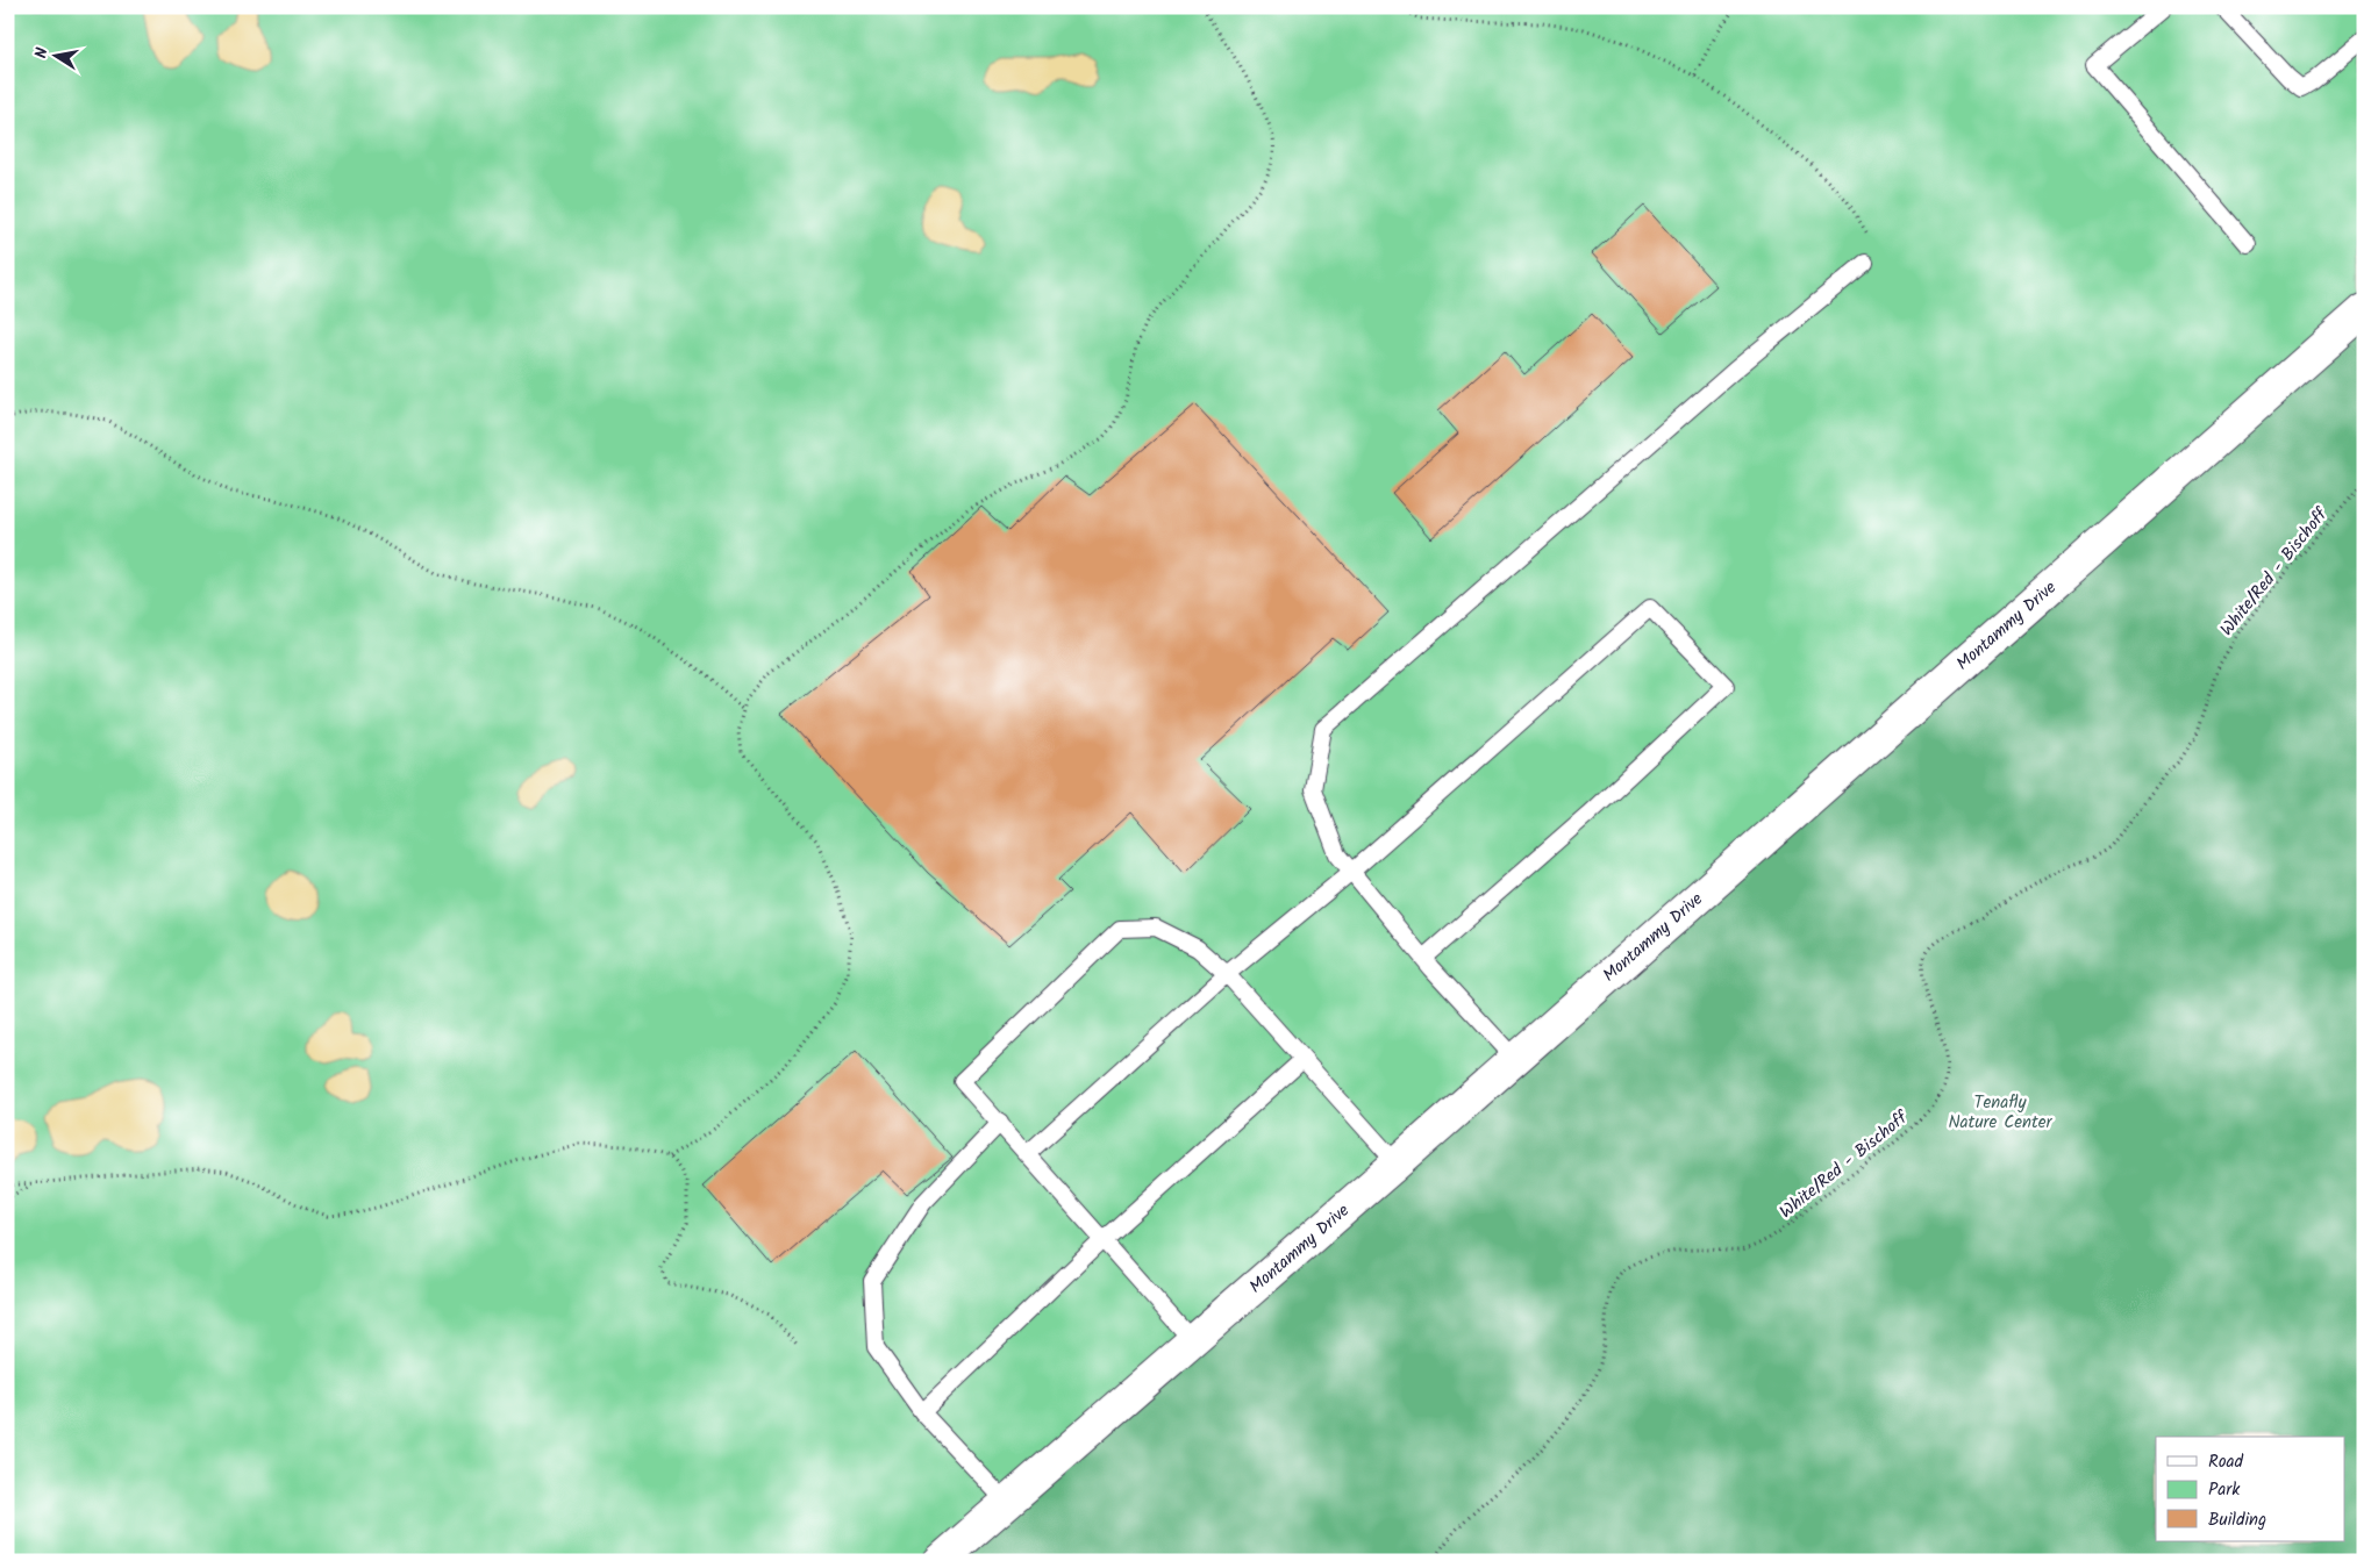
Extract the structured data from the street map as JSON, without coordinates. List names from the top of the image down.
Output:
{
  "streets": {
    "street": ["Montammy Drive"],
    "path": ["White/Red - Bischoff"]
  },
  "parks": ["Tenafly Nature Center"],
  "legend": ["Road", "Park", "Building"],
  "north": "left"
}
